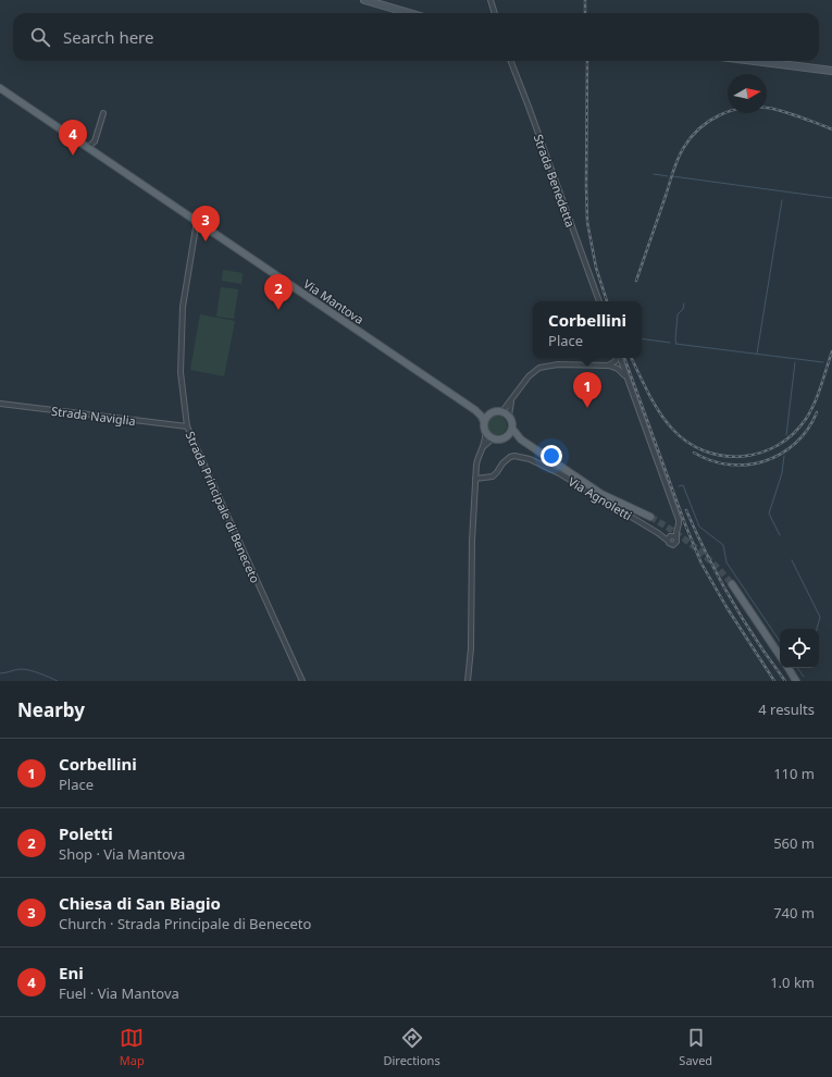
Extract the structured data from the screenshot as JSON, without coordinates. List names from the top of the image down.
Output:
{
  "streets": {
    "main road": ["Via Mantova"],
    "street": [
      "Strada Benedetta",
      "Strada Naviglia",
      "Via Agnoletti",
      "Strada Principale di Beneceto"
    ]
  },
  "crossings": [
    ["Via Mantova", "Strada Principale di Beneceto"],
    ["Strada Naviglia", "Strada Principale di Beneceto"]
  ],
  "north": "right",
  "page": {
    "search": "Search here",
    "pins": [
      "4",
      "3",
      "2",
      "1"
    ],
    "popup": ["Corbellini", "Place"],
    "heading": ["Nearby", "4 results"],
    "list": [
      {
        "mark": "1",
        "name": "Corbellini",
        "note": "Place",
        "value": "110 m"
      },
      {
        "mark": "2",
        "name": "Poletti",
        "note": "Shop · Via Mantova",
        "value": "560 m"
      },
      {
        "mark": "3",
        "name": "Chiesa di San Biagio",
        "note": "Church · Strada Principale di Beneceto",
        "value": "740 m"
      },
      {
        "mark": "4",
        "name": "Eni",
        "note": "Fuel · Via Mantova",
        "value": "1.0 km"
      }
    ],
    "nav": ["Map", "Directions", "Saved"]
  }
}
